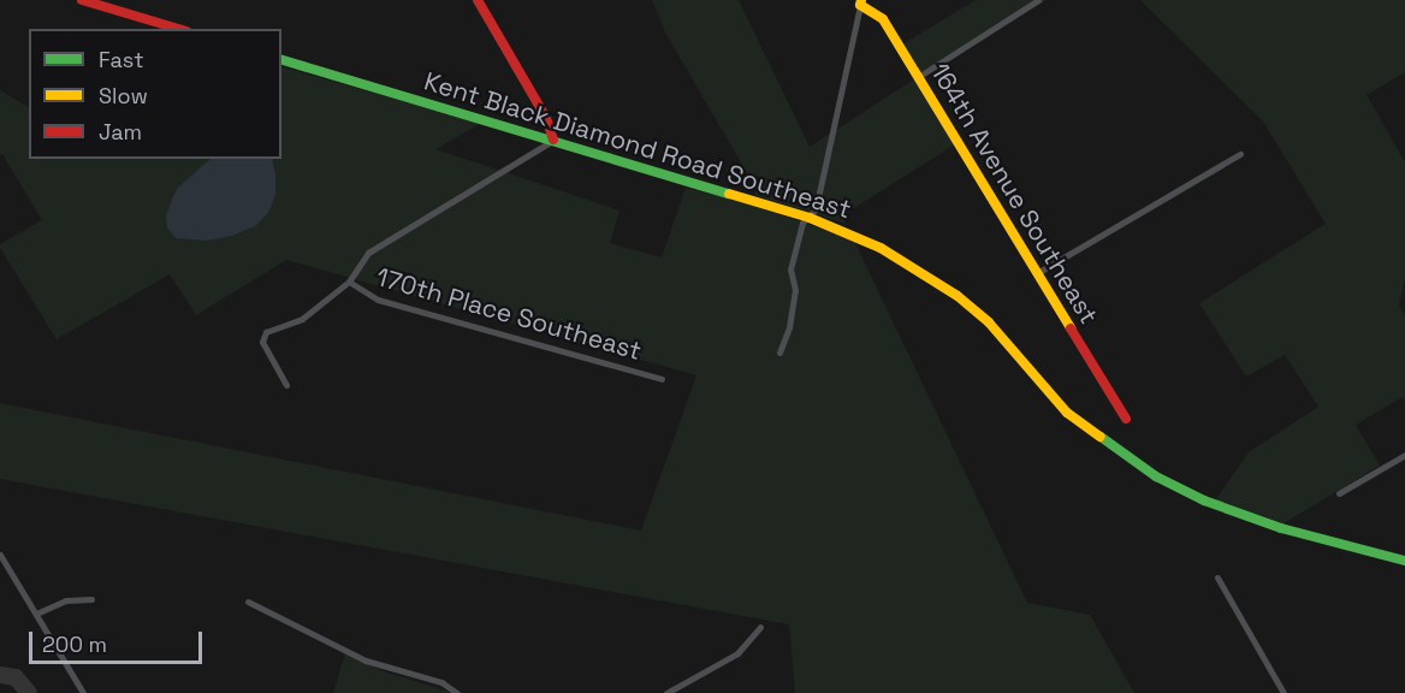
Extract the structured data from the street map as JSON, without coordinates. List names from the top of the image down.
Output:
{
  "streets": {
    "street": ["Kent Black Diamond Road Southeast", "164th Avenue Southeast", "170th Place Southeast"]
  },
  "legend": ["Fast", "Slow", "Jam"],
  "scale_bar": "200 m"
}
